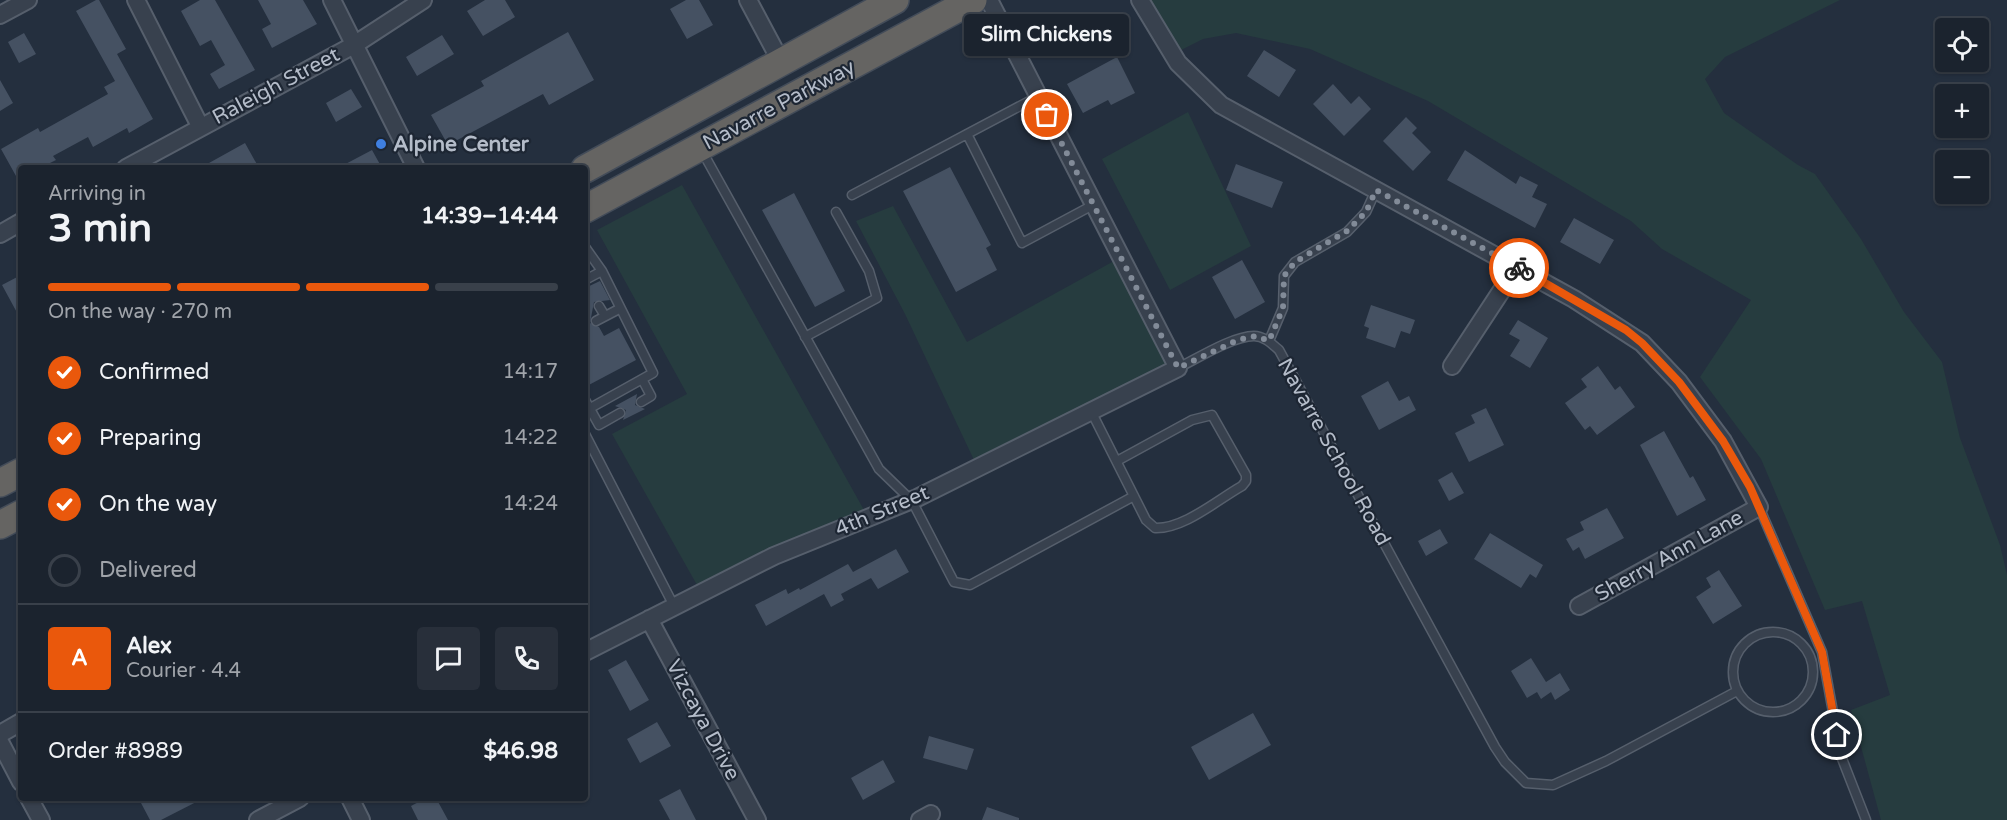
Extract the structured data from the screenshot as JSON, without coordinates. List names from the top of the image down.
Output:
{
  "streets": {
    "highway": ["Navarre Parkway"],
    "street": [
      "Raleigh Street",
      "4th Street",
      "Sherry Ann Lane",
      "Vizcaya Drive"
    ],
    "lane": ["Navarre School Road"]
  },
  "crossings": [
    ["Navarre School Road", "4th Street"],
    ["4th Street", "Vizcaya Drive"]
  ],
  "places": ["Slim Chickens", "Alpine Center"],
  "page": {
    "bubble": "Slim Chickens",
    "map_buttons": ["+", "−"],
    "heading": ["3 min", "Arriving in", "14:39–14:44"],
    "panel": [
      "Alex",
      "Courier · 4.4",
      "Order #8989",
      "$46.98"
    ],
    "bar": "On the way · 270 m",
    "list": [
      ["Confirmed", "14:17"],
      ["Preparing", "14:22"],
      ["On the way", "14:24"],
      "Delivered"
    ],
    "round": "A"
  }
}
